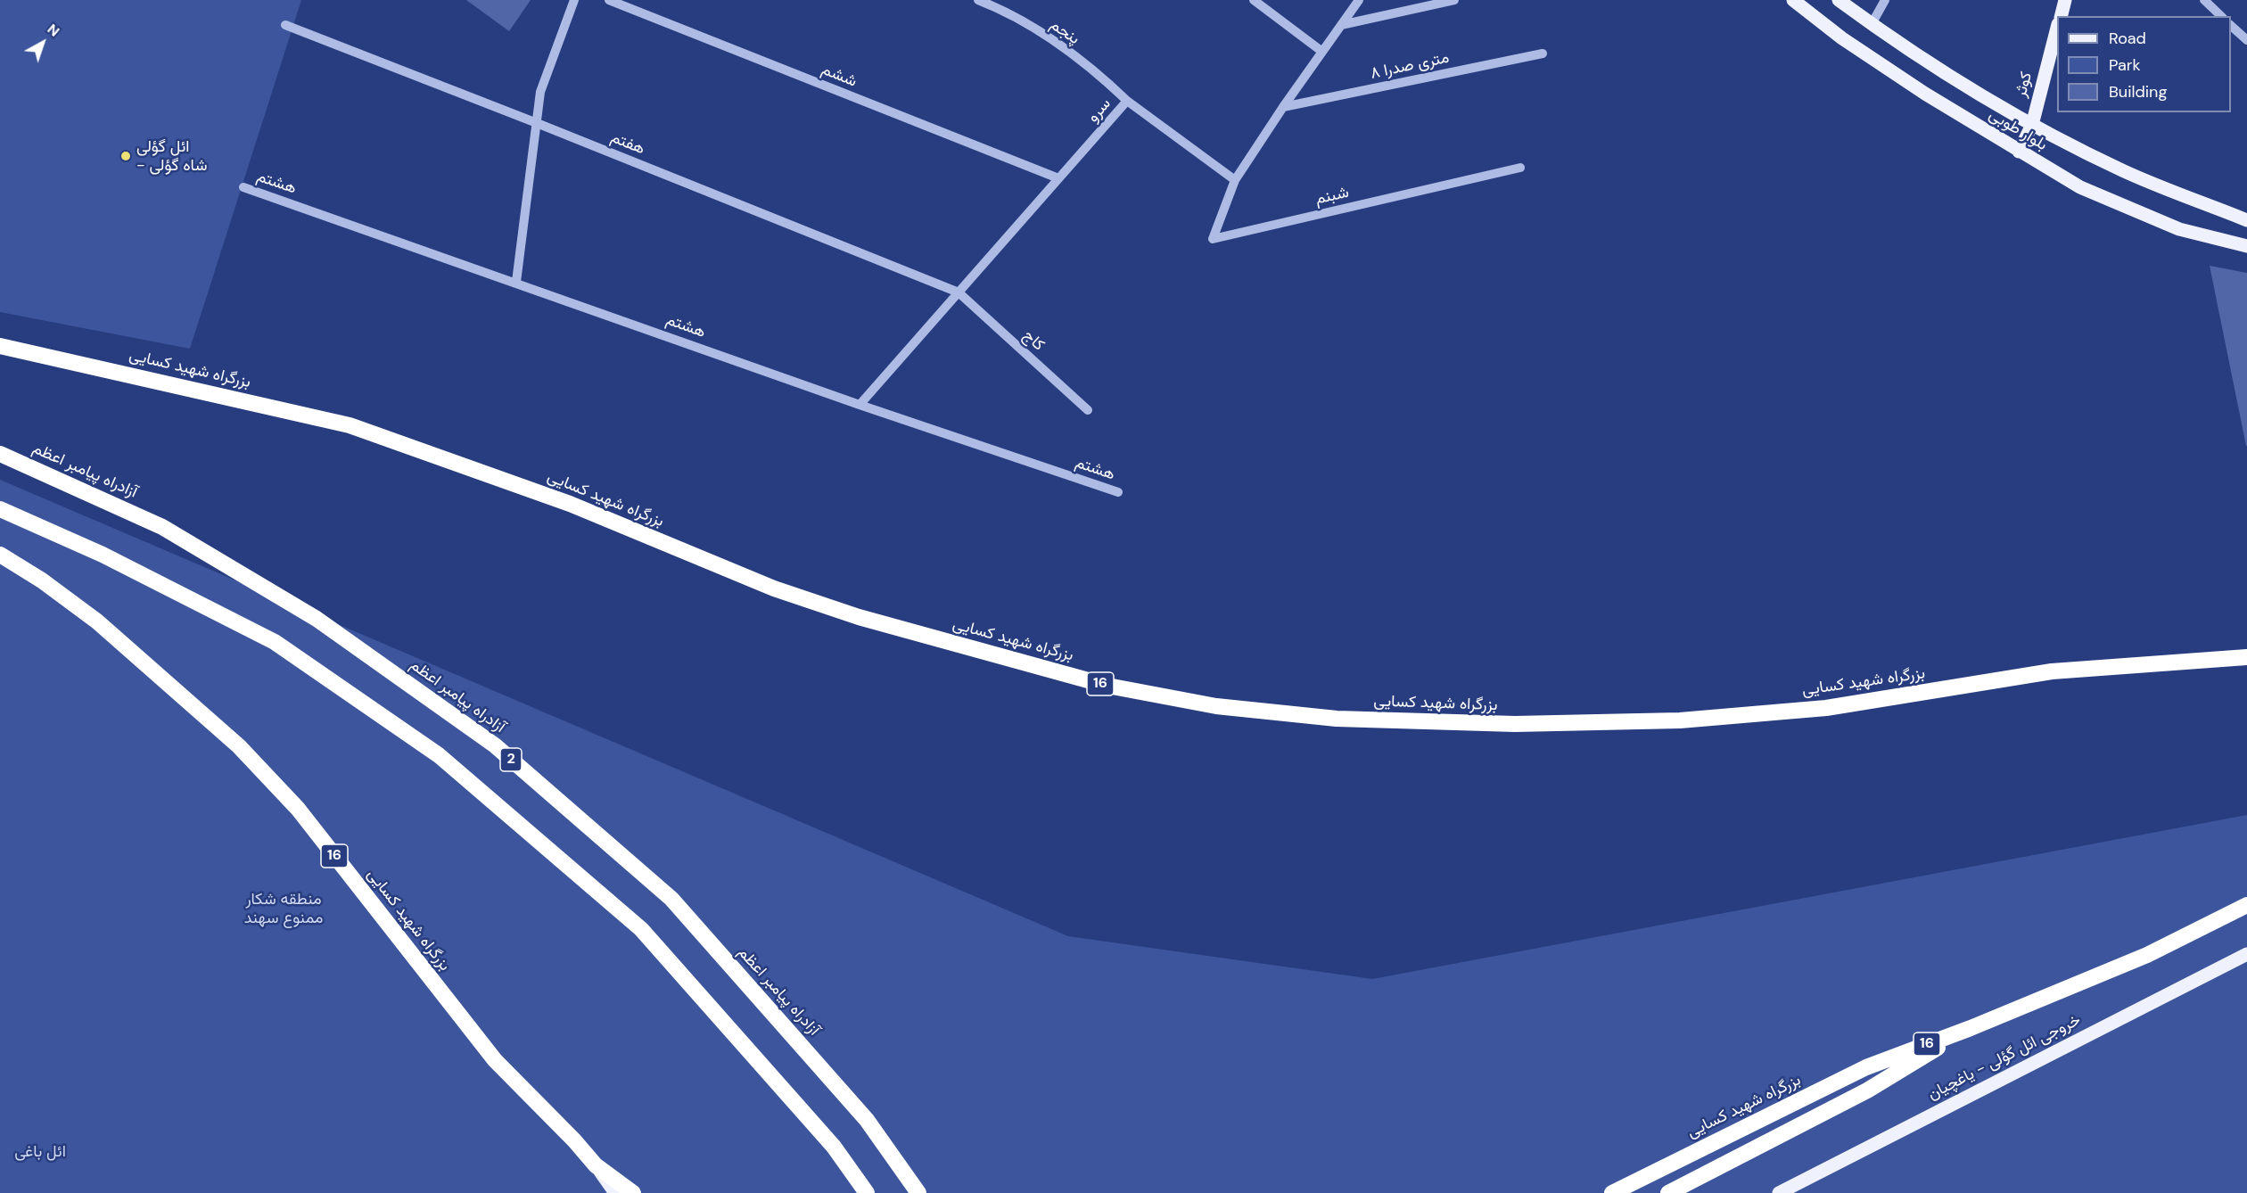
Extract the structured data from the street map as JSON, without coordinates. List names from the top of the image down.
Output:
{
  "streets": {
    "highway": [
      "بزرگراه شهید کسایی",
      "آزادراه پیامبر اعظم",
      "16",
      "2"
    ],
    "main road": ["کوثر", "بلوار طوبی", "خروجی ائل گؤلی - یاغچیان"],
    "street": [
      "پنجم",
      "۸ متری صدرا",
      "ششم",
      "سرو",
      "هفتم",
      "هشتم",
      "شبنم",
      "کاج"
    ]
  },
  "crossings": [
    ["پنجم", "سرو"],
    ["ششم", "سرو"],
    ["کوثر", "بلوار طوبی"],
    ["سرو", "هفتم"],
    ["سرو", "هشتم"],
    ["سرو", "شبنم"],
    ["سرو", "کاج"],
    ["هفتم", "کاج"]
  ],
  "parks": ["منطقه شکار ممنوع سهند", "ائل باغی"],
  "places": ["ائل گؤلی - شاه گؤلی"],
  "legend": ["Road", "Park", "Building"],
  "north": "top right"
}
